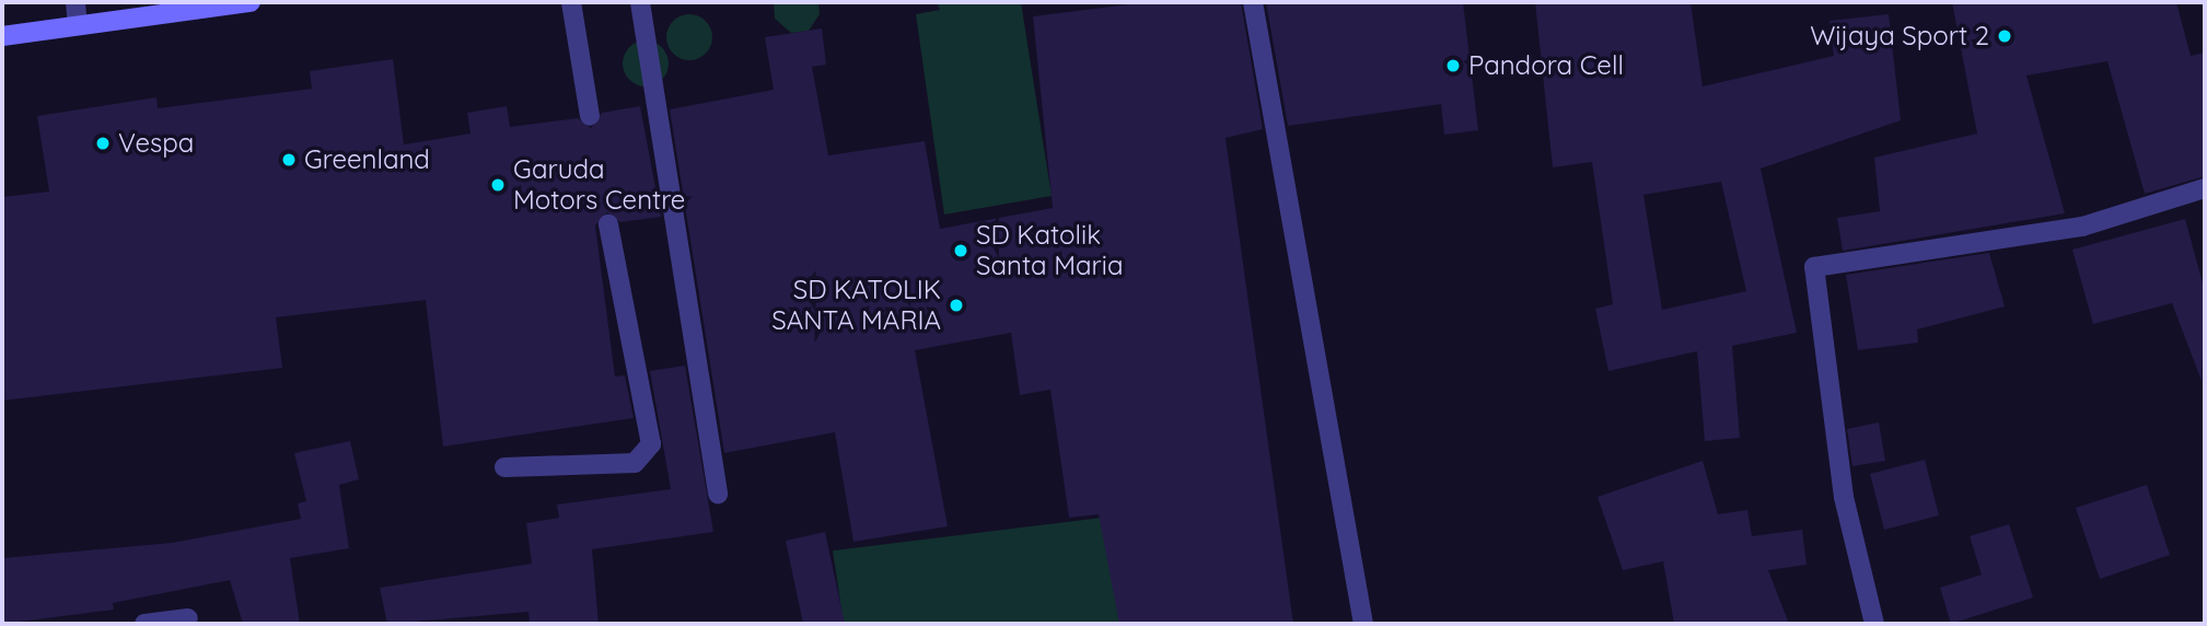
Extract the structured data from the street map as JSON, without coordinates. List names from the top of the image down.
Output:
{
  "places": [
    "Wijaya Sport 2",
    "Pandora Cell",
    "Vespa",
    "Greenland",
    "Garuda Motors Centre",
    "SD Katolik Santa Maria",
    "SD KATOLIK SANTA MARIA"
  ]
}
